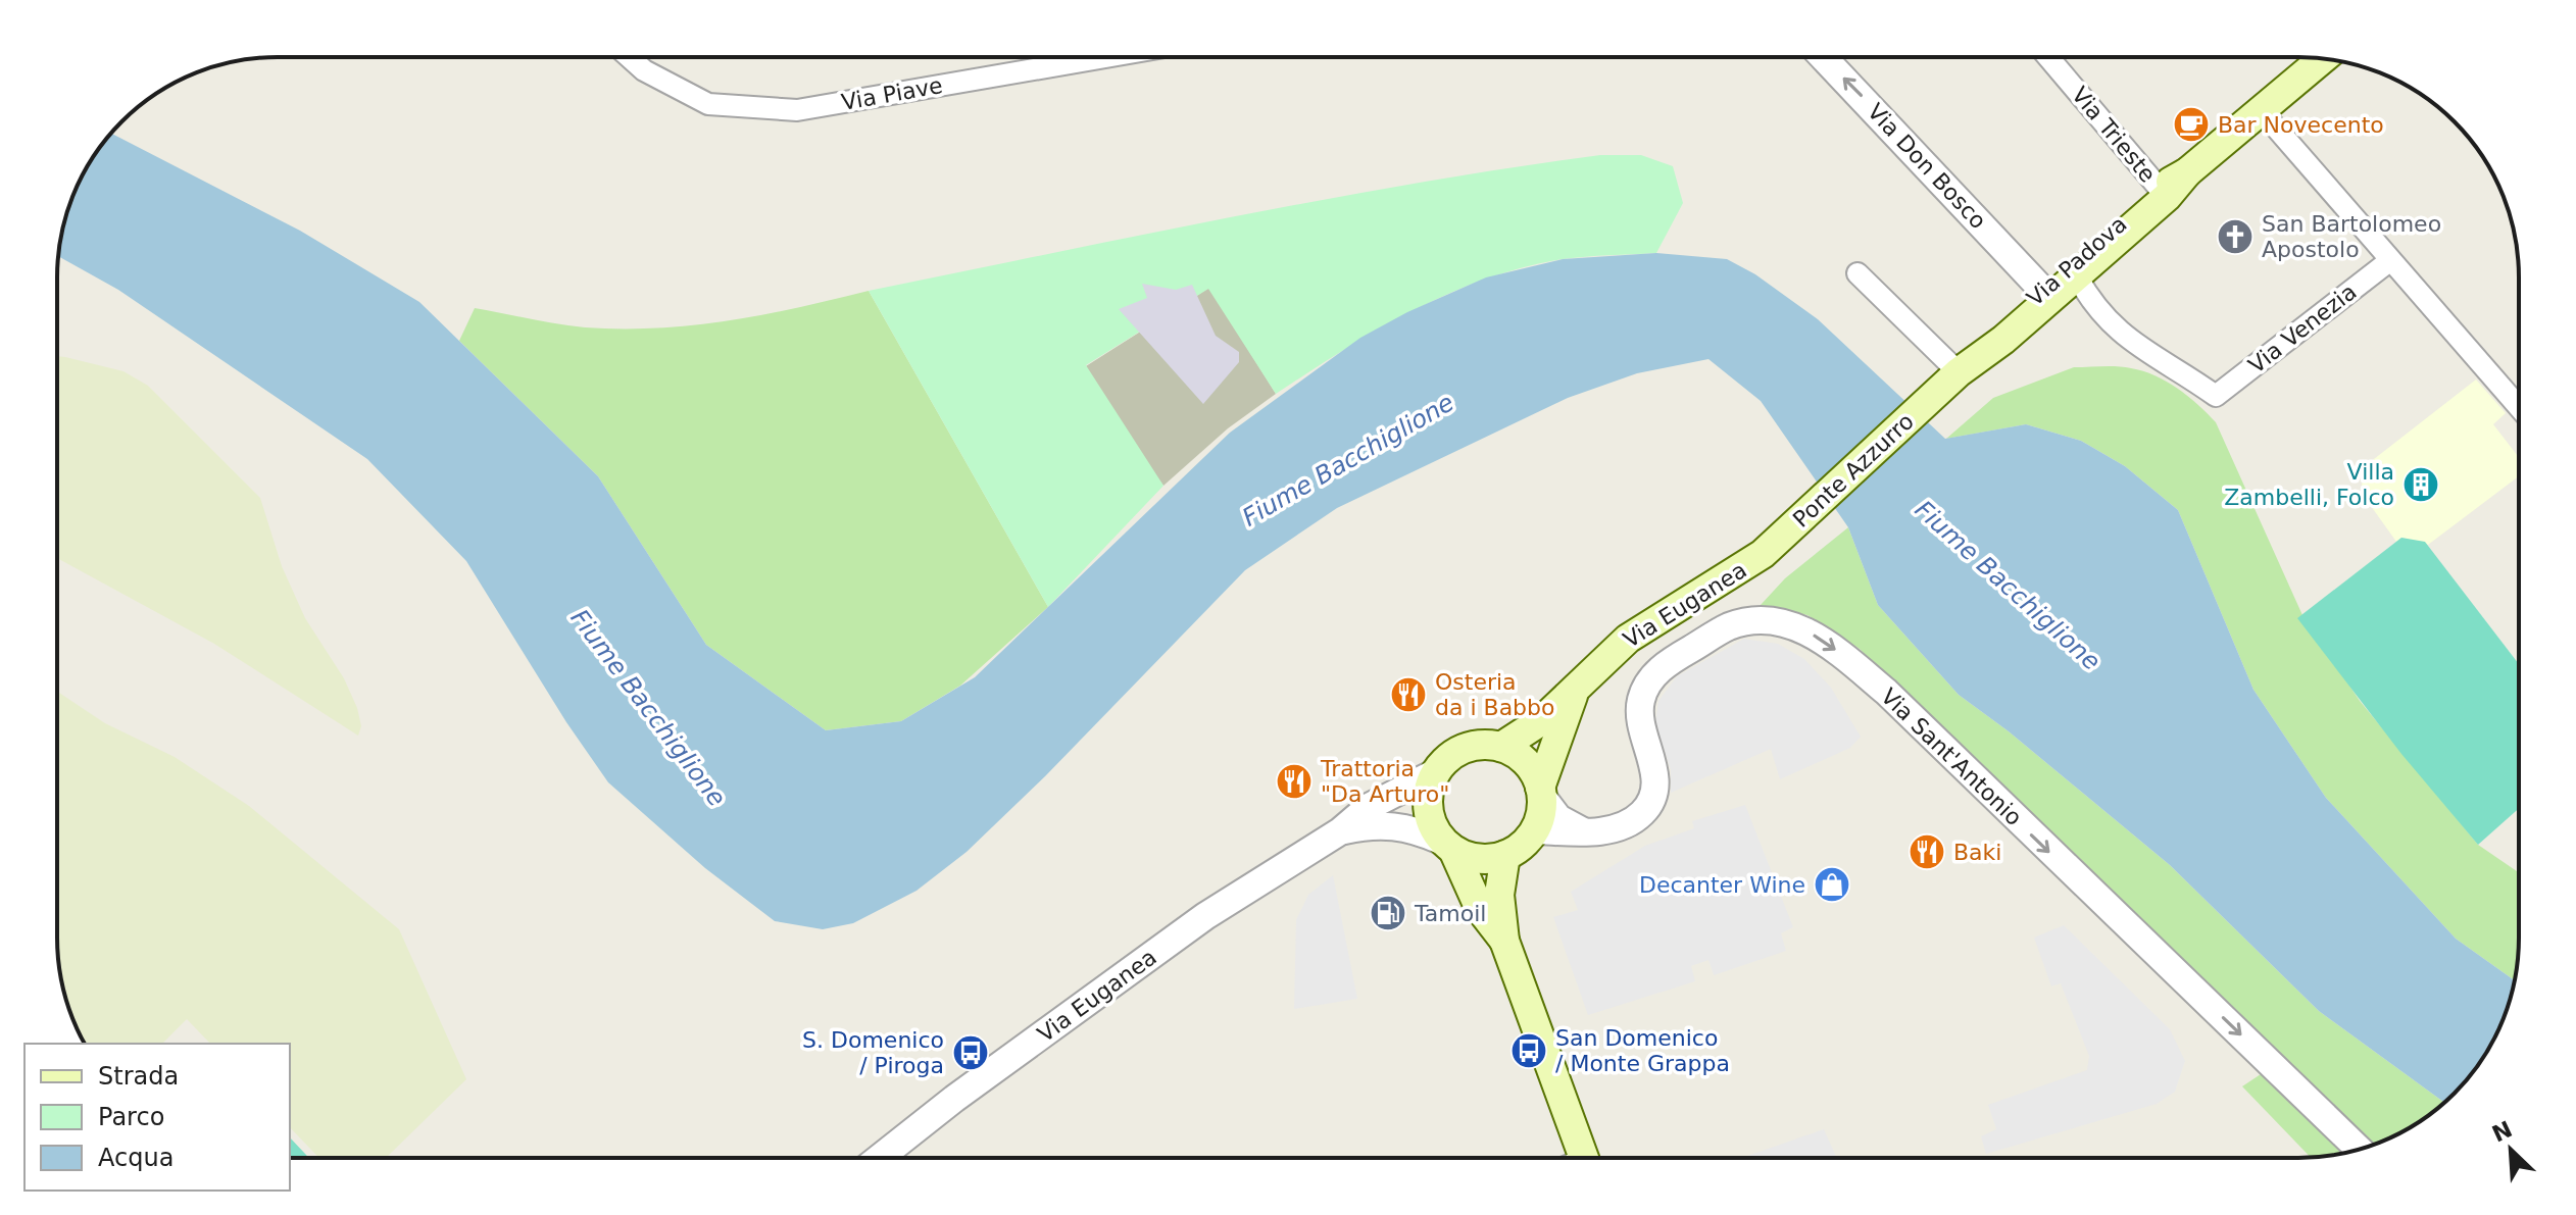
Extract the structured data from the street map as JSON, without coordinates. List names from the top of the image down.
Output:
{
  "streets": {
    "main road": ["Via Padova", "Ponte Azzurro", "Via Euganea"],
    "street": [
      "Via Piave",
      "Via Trieste",
      "Via Don Bosco",
      "Via Venezia",
      "Via Sant'Antonio"
    ]
  },
  "crossings": [
    ["Via Trieste", "Via Padova"],
    ["Via Don Bosco", "Via Padova"],
    ["Via Padova", "Via Venezia"],
    ["Via Padova", "Ponte Azzurro"],
    ["Ponte Azzurro", "Via Euganea"],
    ["Via Euganea", "Via Sant'Antonio"]
  ],
  "water": ["Fiume Bacchiglione"],
  "places": {
    "cafe": ["Bar Novecento"],
    "church": ["San Bartolomeo Apostolo"],
    "building": ["Villa Zambelli, Folco"],
    "restaurant": ["Osteria da i Babbo", "Trattoria \"Da Arturo\"", "Baki"],
    "shop": ["Decanter Wine"],
    "fuel station": ["Tamoil"],
    "bus stop": ["San Domenico / Monte Grappa", "S. Domenico / Piroga"]
  },
  "legend": ["Strada", "Parco", "Acqua"],
  "north": "top left"
}
